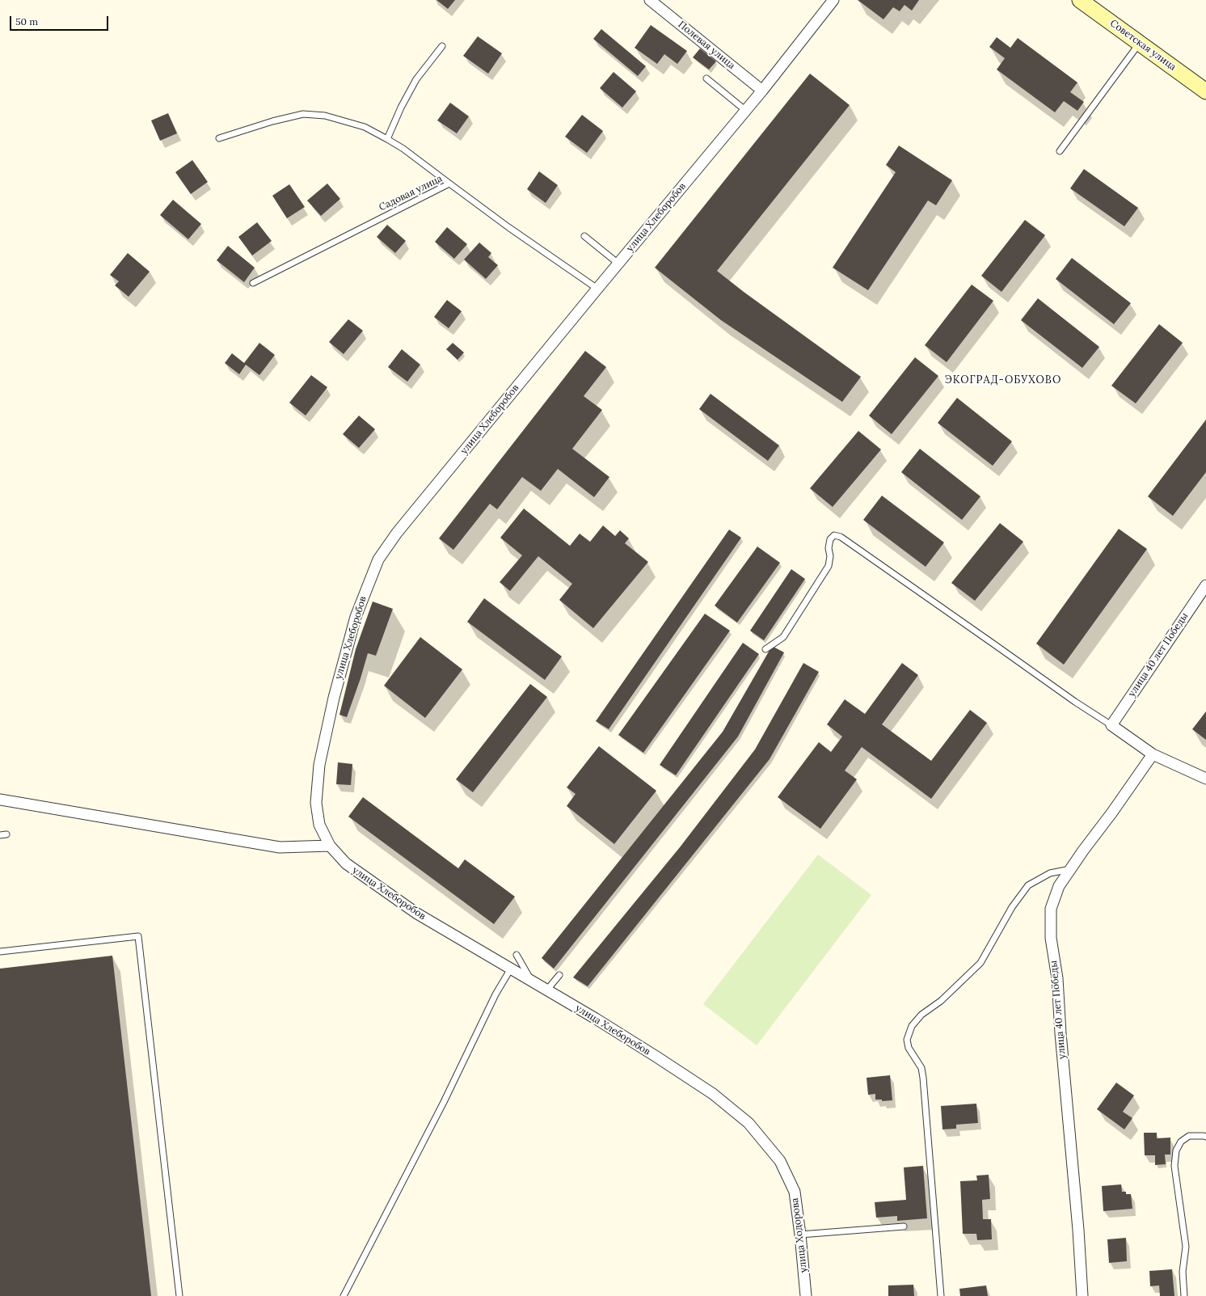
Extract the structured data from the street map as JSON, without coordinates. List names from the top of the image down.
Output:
{
  "streets": {
    "main road": ["Советская улица"],
    "street": [
      "Полевая улица",
      "улица Хлеборобов",
      "улица 40 лет Победы",
      "улица Ходорова"
    ],
    "lane": ["Садовая улица"]
  },
  "crossings": [
    ["Полевая улица", "улица Хлеборобов"],
    ["Садовая улица", "улица Хлеборобов"],
    ["улица Хлеборобов", "улица Ходорова"]
  ],
  "districts": ["ЭКОГРАД-ОБУХОВО"],
  "scale_bar": "50 m"
}
